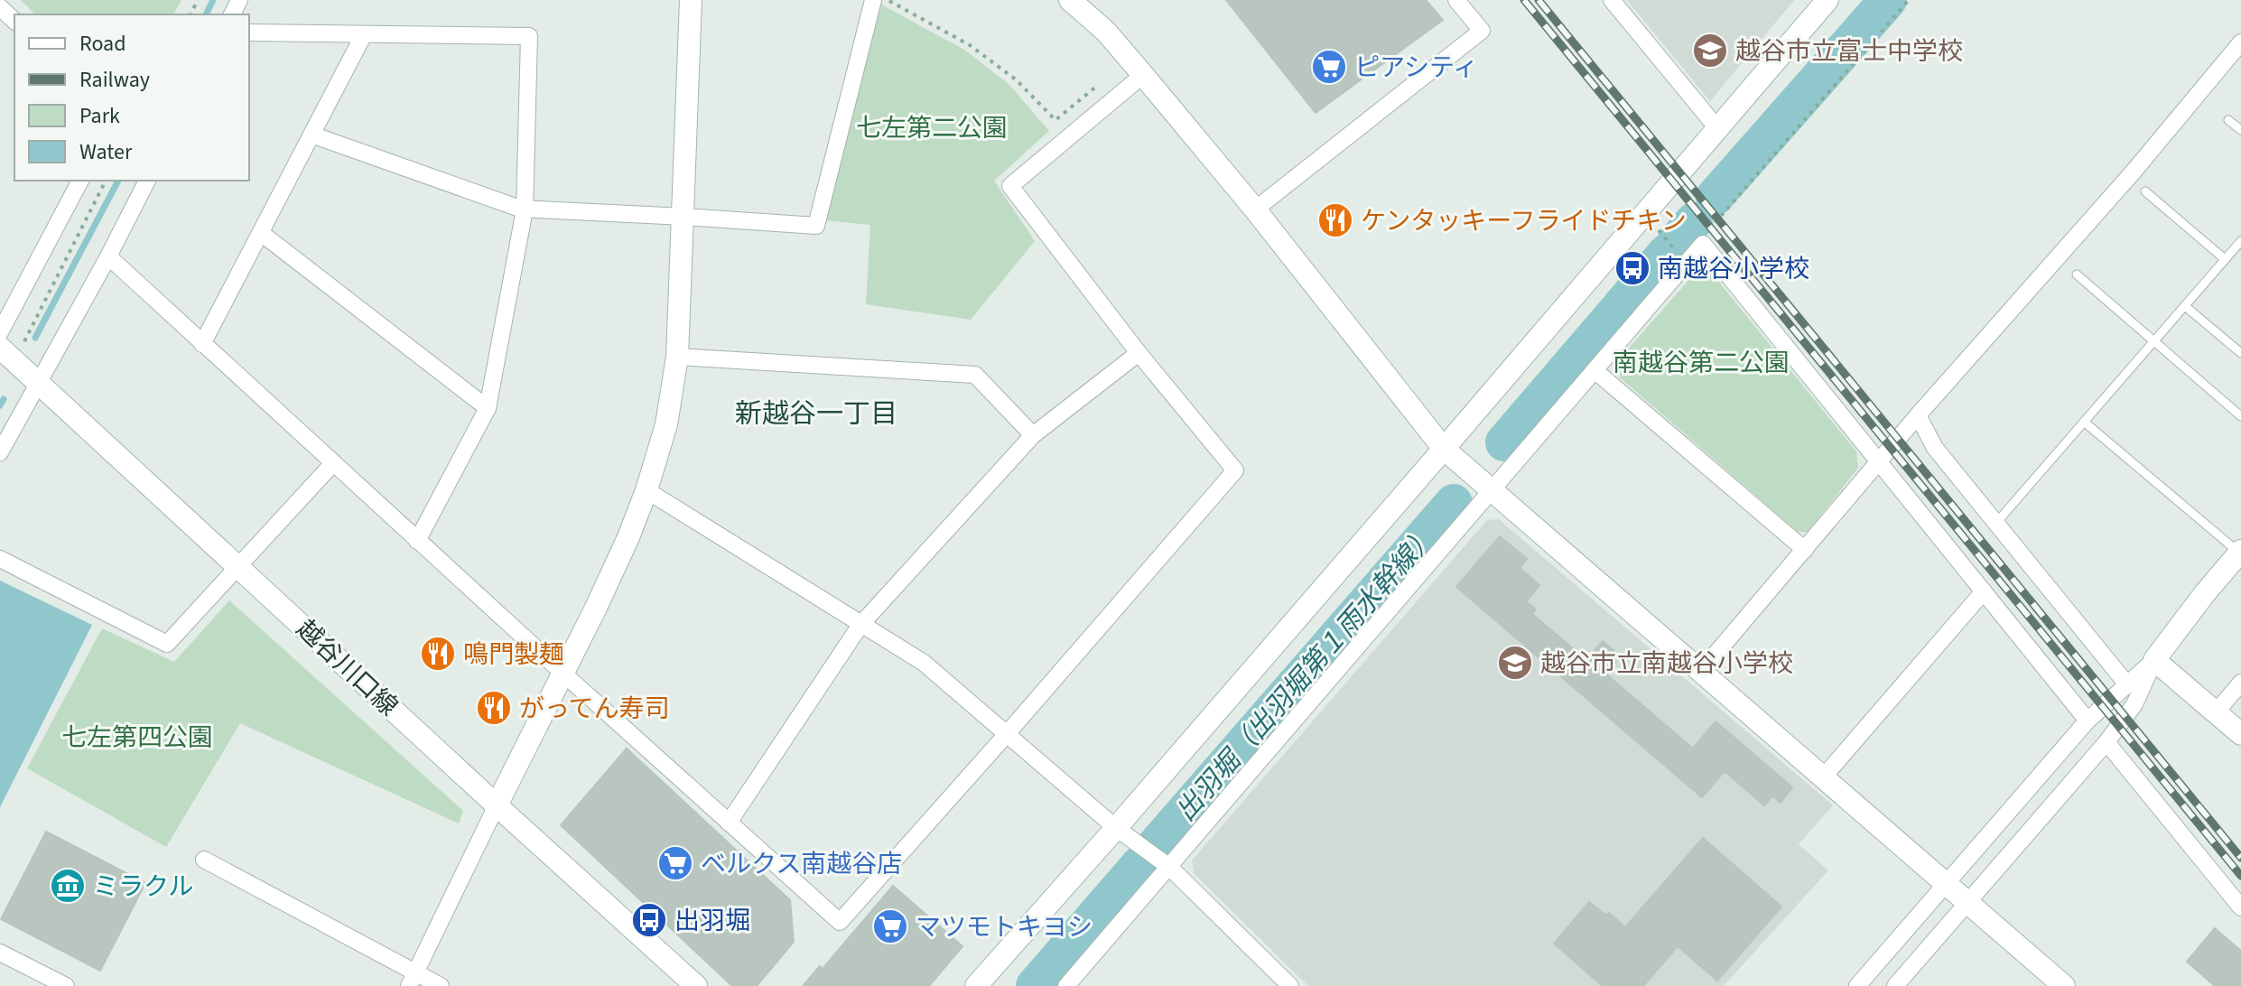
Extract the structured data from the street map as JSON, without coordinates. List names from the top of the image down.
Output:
{
  "streets": {
    "street": ["越谷川口線"]
  },
  "districts": ["新越谷一丁目"],
  "water": ["出羽堀（出羽堀第１雨水幹線）"],
  "parks": ["七左第二公園", "南越谷第二公園", "七左第四公園"],
  "places": {
    "school or university": ["越谷市立富士中学校", "越谷市立南越谷小学校"],
    "supermarket": ["ピアシティ", "ベルクス南越谷店", "マツモトキヨシ"],
    "restaurant": ["ケンタッキーフライドチキン", "鳴門製麺", "がってん寿司"],
    "bus stop": ["南越谷小学校", "出羽堀"],
    "museum": ["ミラクル"]
  },
  "legend": [
    "Road",
    "Railway",
    "Park",
    "Water"
  ]
}
